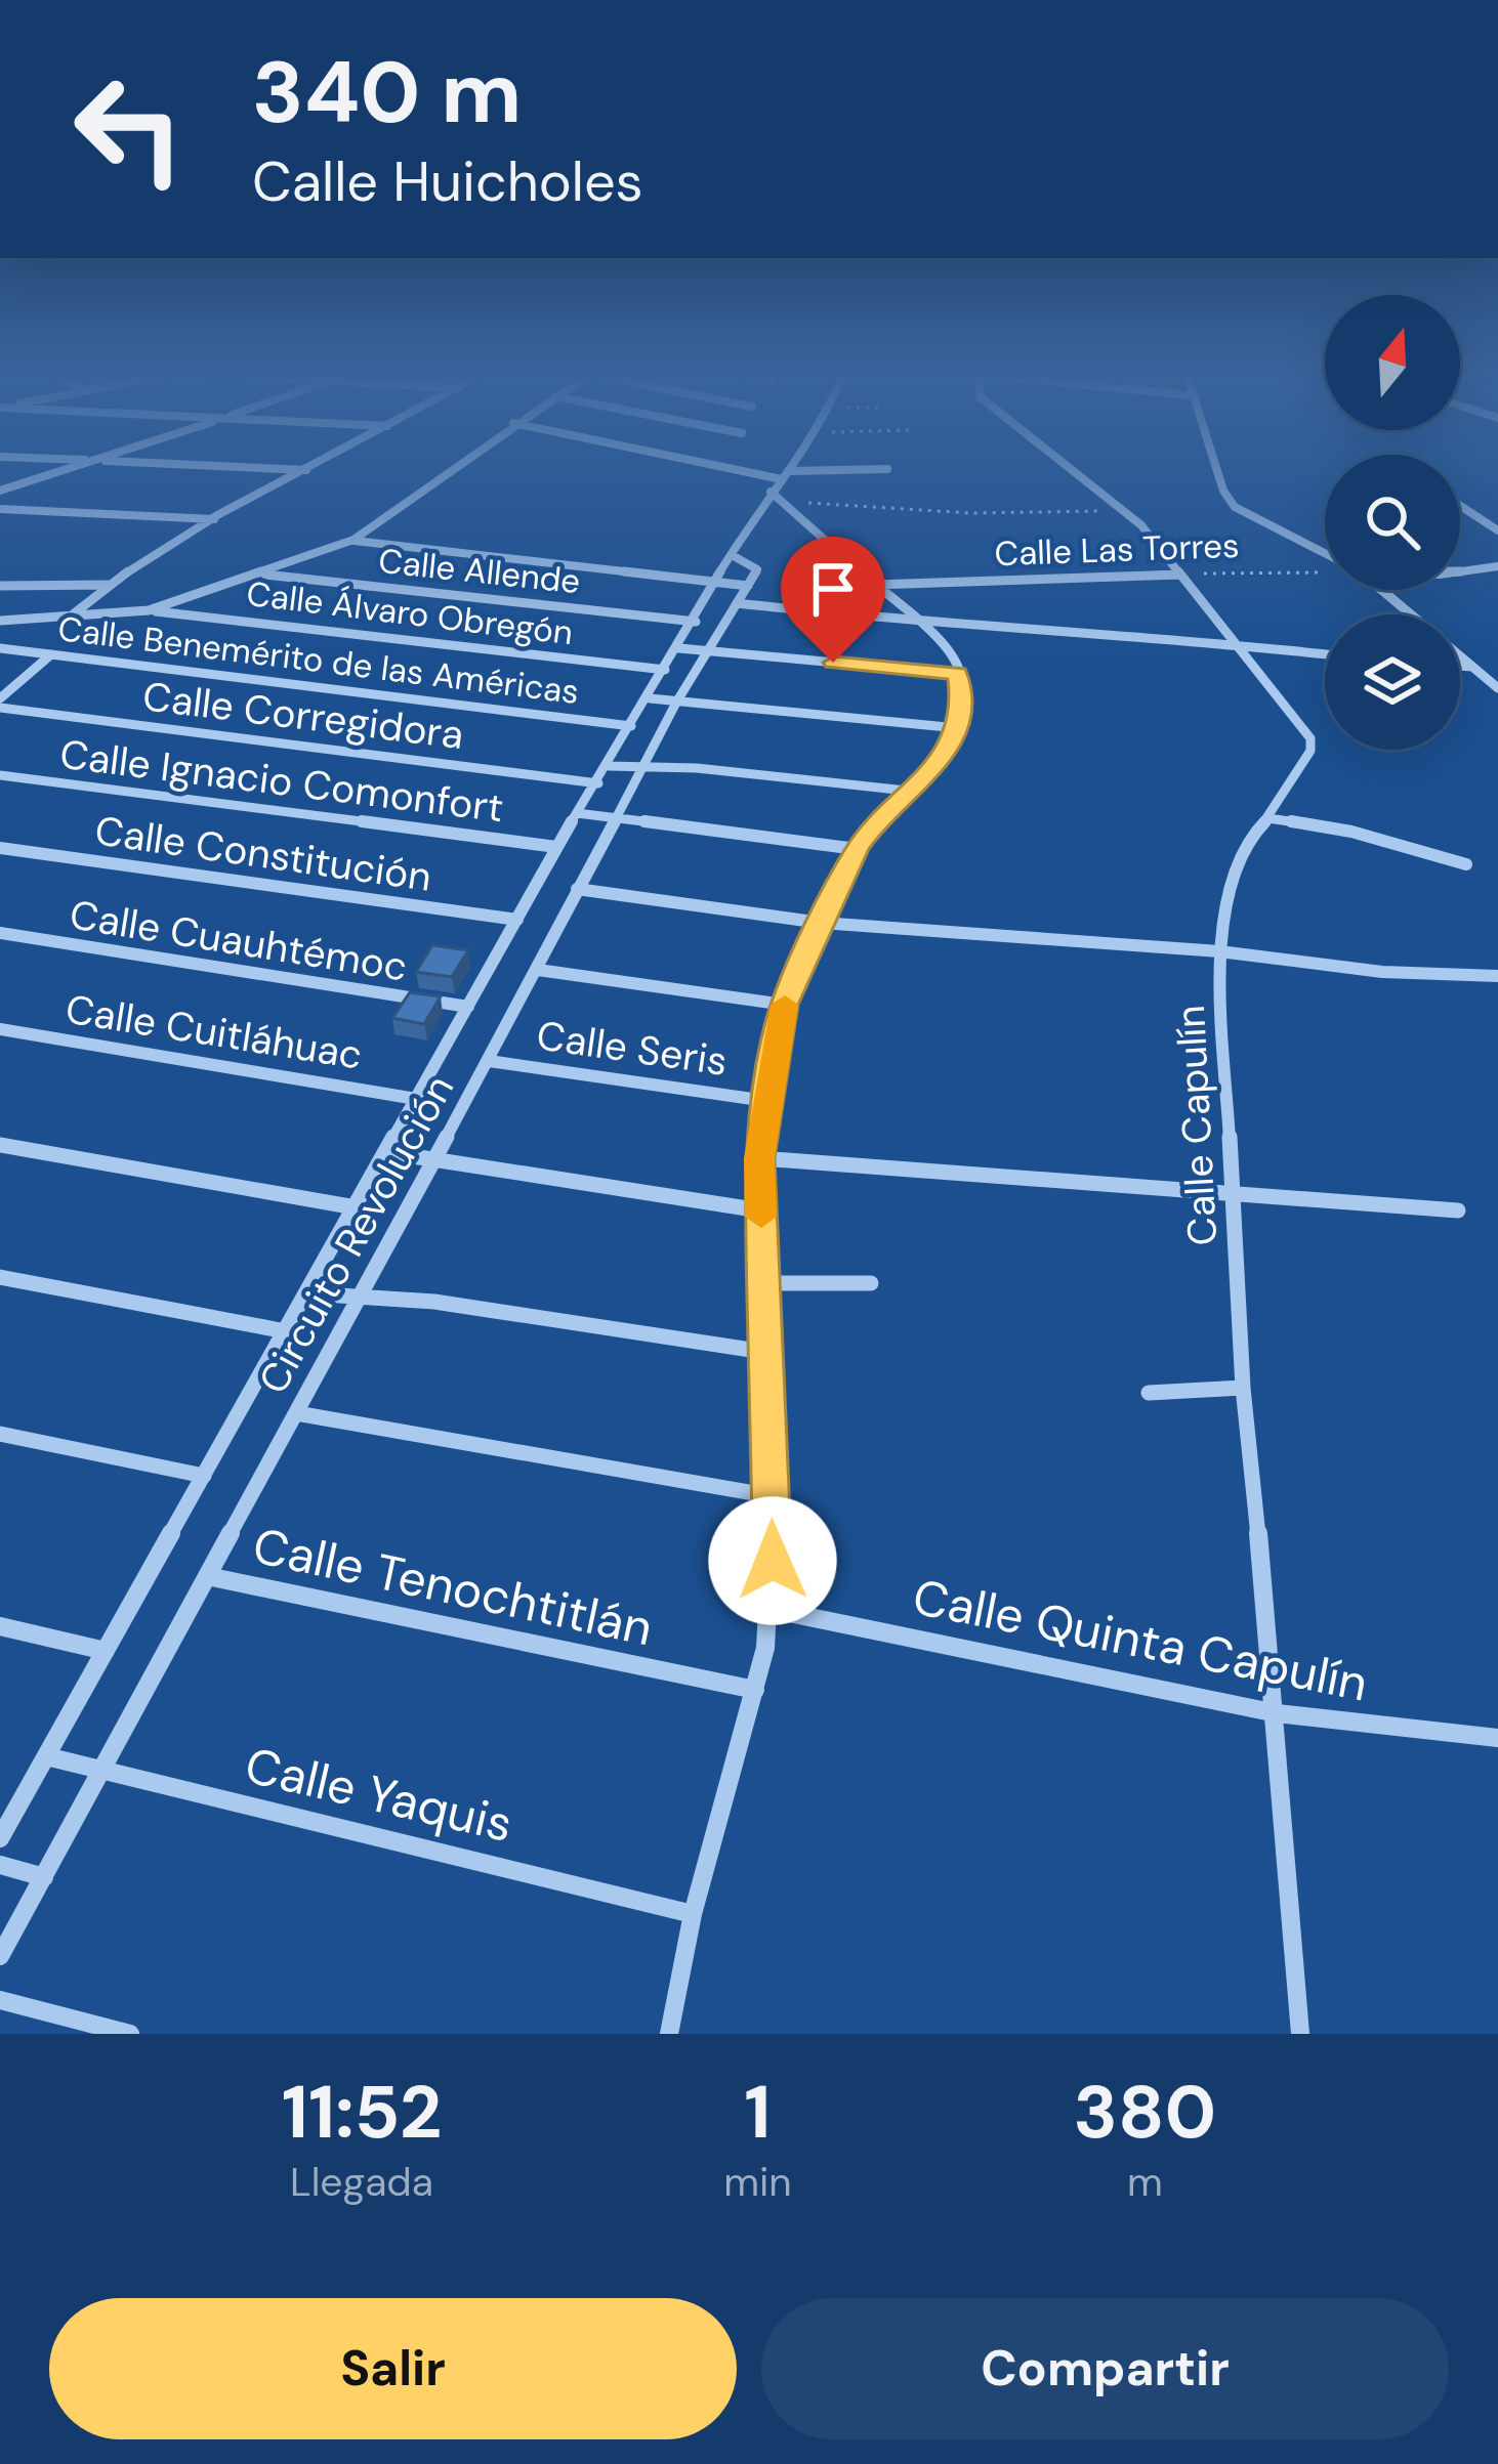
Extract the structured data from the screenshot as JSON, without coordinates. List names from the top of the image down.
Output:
{
  "streets": {
    "street": [
      "Calle Las Torres",
      "Calle Allende",
      "Calle Álvaro Obregón",
      "Calle Benemérito de las Américas",
      "Calle Corregidora",
      "Calle Ignacio Comonfort",
      "Calle Constitución",
      "Calle Cuauhtémoc",
      "Calle Cuitláhuac",
      "Calle Seris",
      "Calle Capulín",
      "Circuito Revolución",
      "Calle Tenochtitlán",
      "Calle Quinta Capulín",
      "Calle Yaquis"
    ]
  },
  "crossings": [
    ["Calle Las Torres", "Calle Capulín"],
    ["Calle Allende", "Circuito Revolución"],
    ["Calle Álvaro Obregón", "Circuito Revolución"],
    ["Calle Benemérito de las Américas", "Circuito Revolución"],
    ["Calle Corregidora", "Circuito Revolución"],
    ["Calle Ignacio Comonfort", "Circuito Revolución"],
    ["Calle Constitución", "Circuito Revolución"],
    ["Calle Cuauhtémoc", "Circuito Revolución"],
    ["Calle Cuitláhuac", "Circuito Revolución"],
    ["Calle Seris", "Circuito Revolución"],
    ["Calle Capulín", "Calle Quinta Capulín"],
    ["Circuito Revolución", "Calle Tenochtitlán"],
    ["Circuito Revolución", "Calle Yaquis"]
  ],
  "north": "top",
  "page": {
    "turn": ["340 m", "Calle Huicholes"],
    "eta": [
      "11:52",
      "Llegada",
      "1",
      "min",
      "380",
      "m"
    ],
    "buttons": ["Salir", "Compartir"]
  }
}
